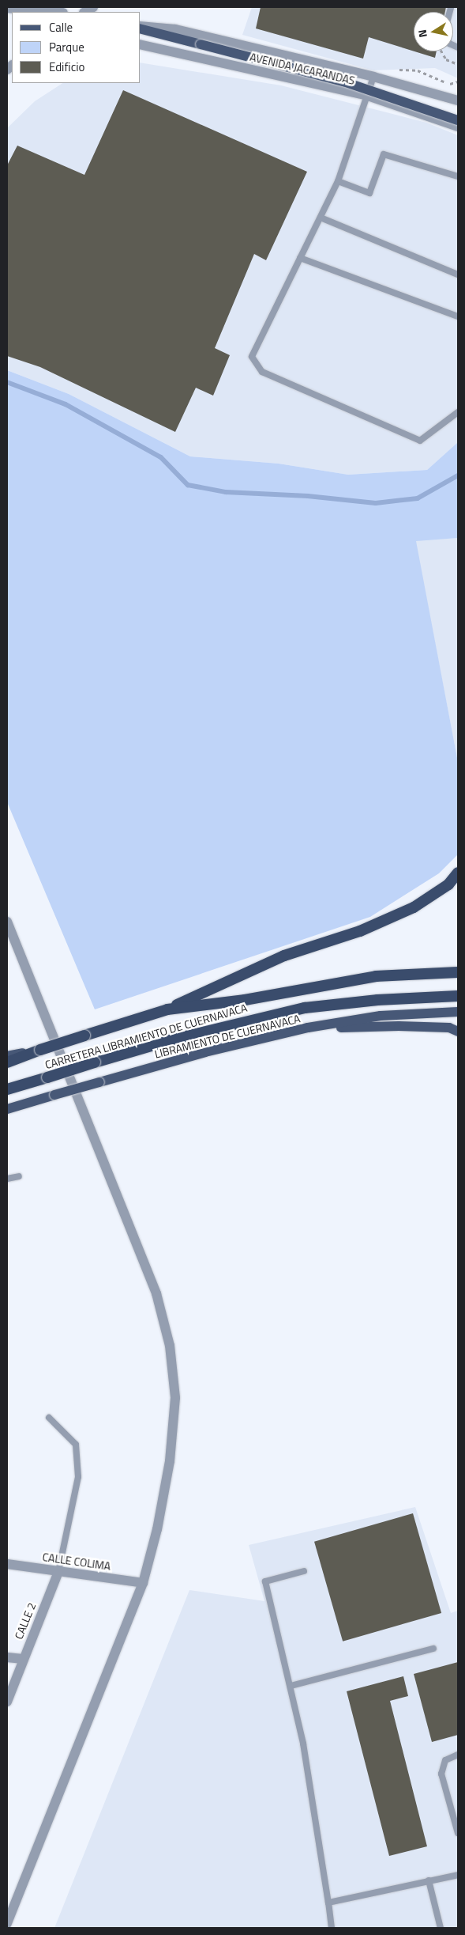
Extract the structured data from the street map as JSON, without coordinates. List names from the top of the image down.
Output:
{
  "streets": {
    "highway": ["CARRETERA LIBRAMIENTO DE CUERNAVACA"],
    "main road": ["LIBRAMIENTO DE CUERNAVACA"],
    "street": ["AVENIDA JACARANDAS", "CALLE COLIMA", "CALLE 2"]
  },
  "crossings": [
    ["CALLE COLIMA", "CALLE 2"]
  ],
  "legend": ["Calle", "Parque", "Edificio"],
  "north": "left"
}
